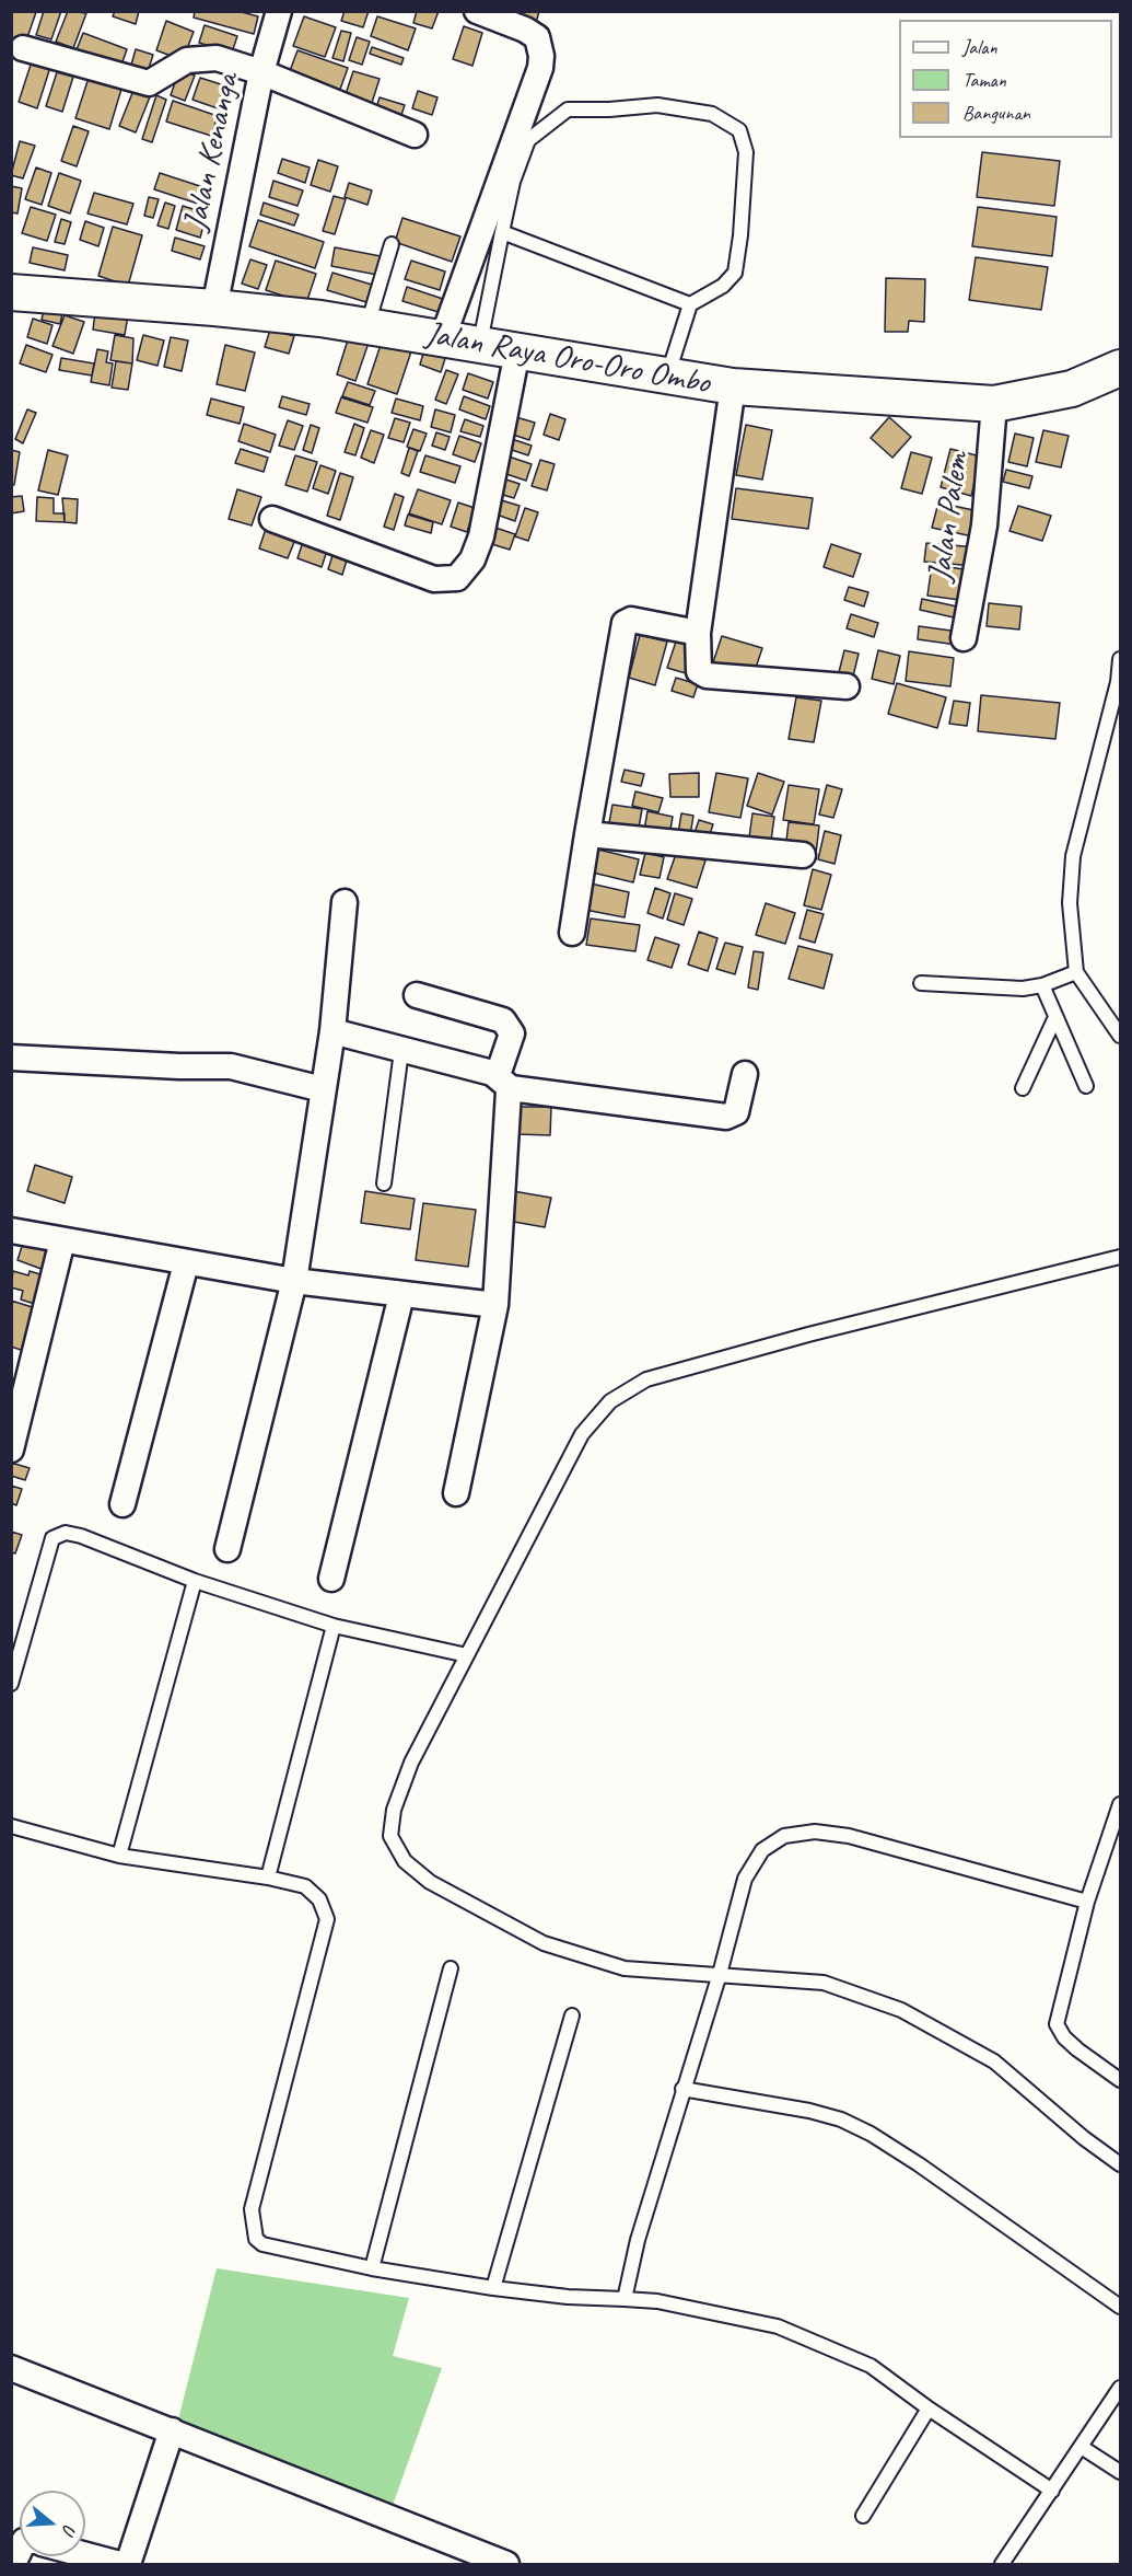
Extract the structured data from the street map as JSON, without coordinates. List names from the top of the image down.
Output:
{
  "streets": {
    "main road": ["Jalan Raya Oro-Oro Ombo"],
    "street": ["Jalan Kenanga", "Jalan Palem"]
  },
  "crossings": [
    ["Jalan Kenanga", "Jalan Raya Oro-Oro Ombo"],
    ["Jalan Raya Oro-Oro Ombo", "Jalan Palem"]
  ],
  "legend": ["Jalan", "Taman", "Bangunan"],
  "north": "right"
}
